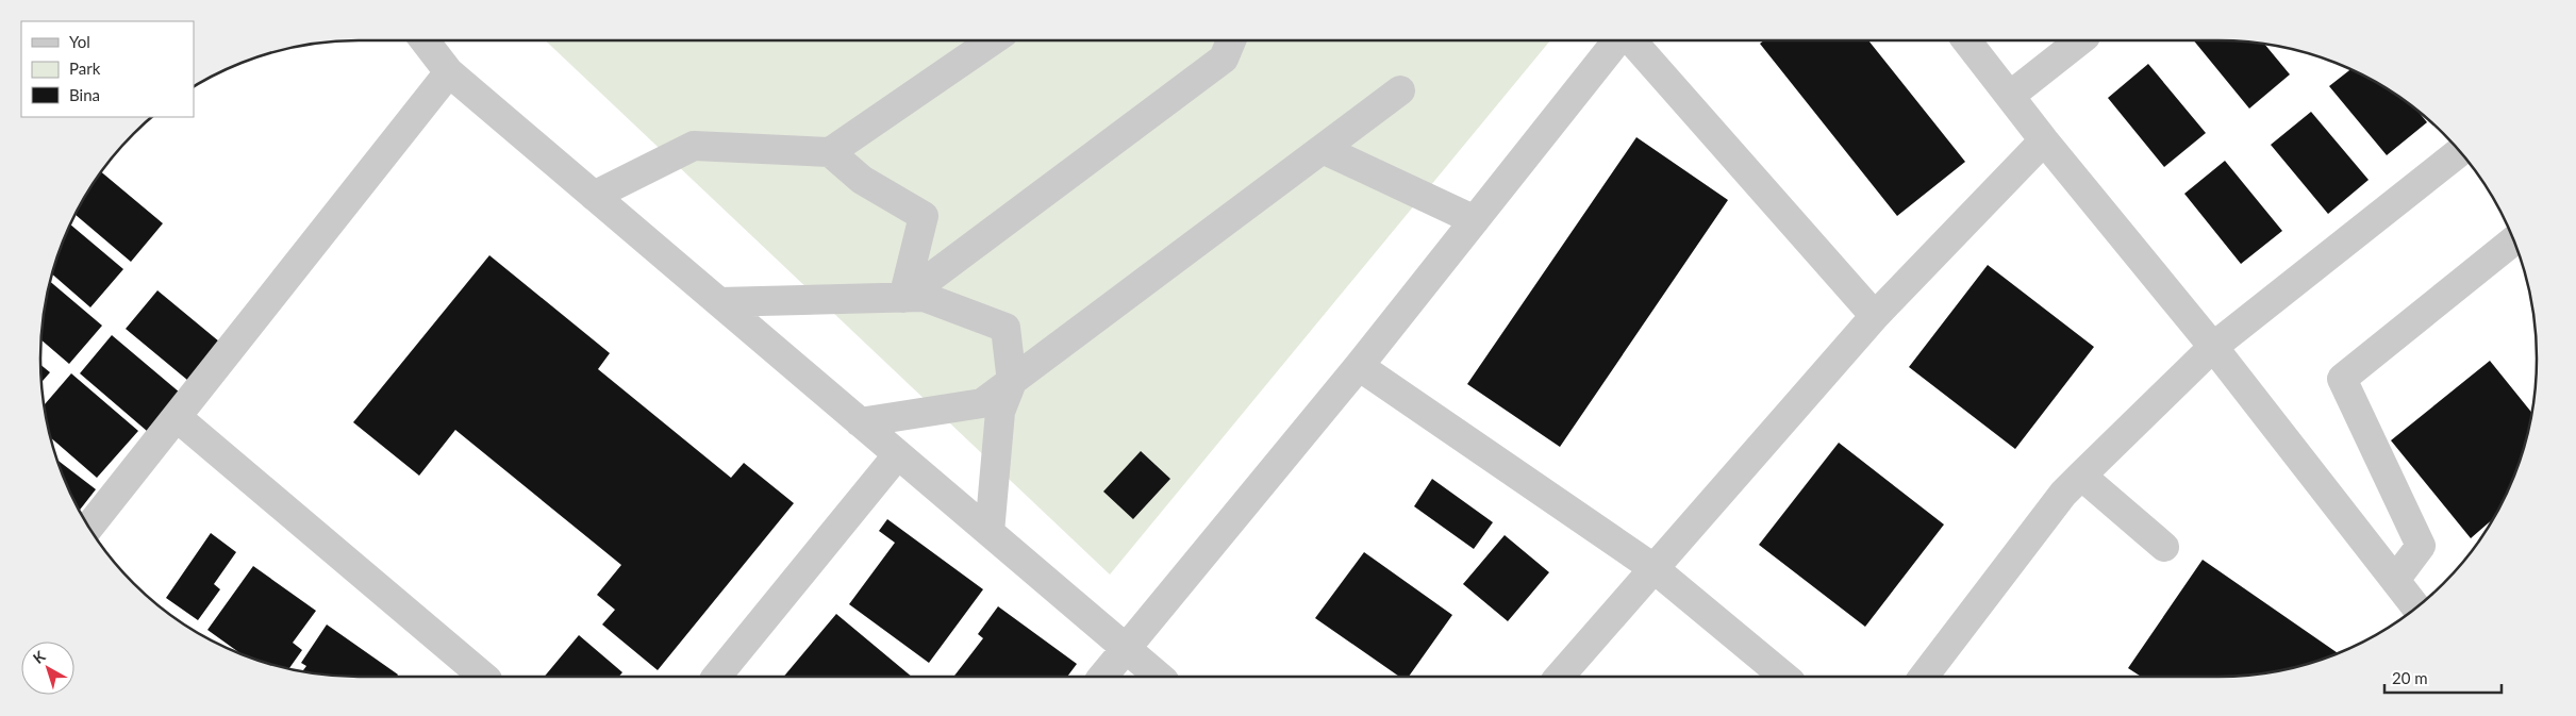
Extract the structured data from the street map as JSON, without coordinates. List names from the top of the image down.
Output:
{
  "legend": ["Yol", "Park", "Bina"],
  "scale_bar": "20 m",
  "north": "top left"
}
